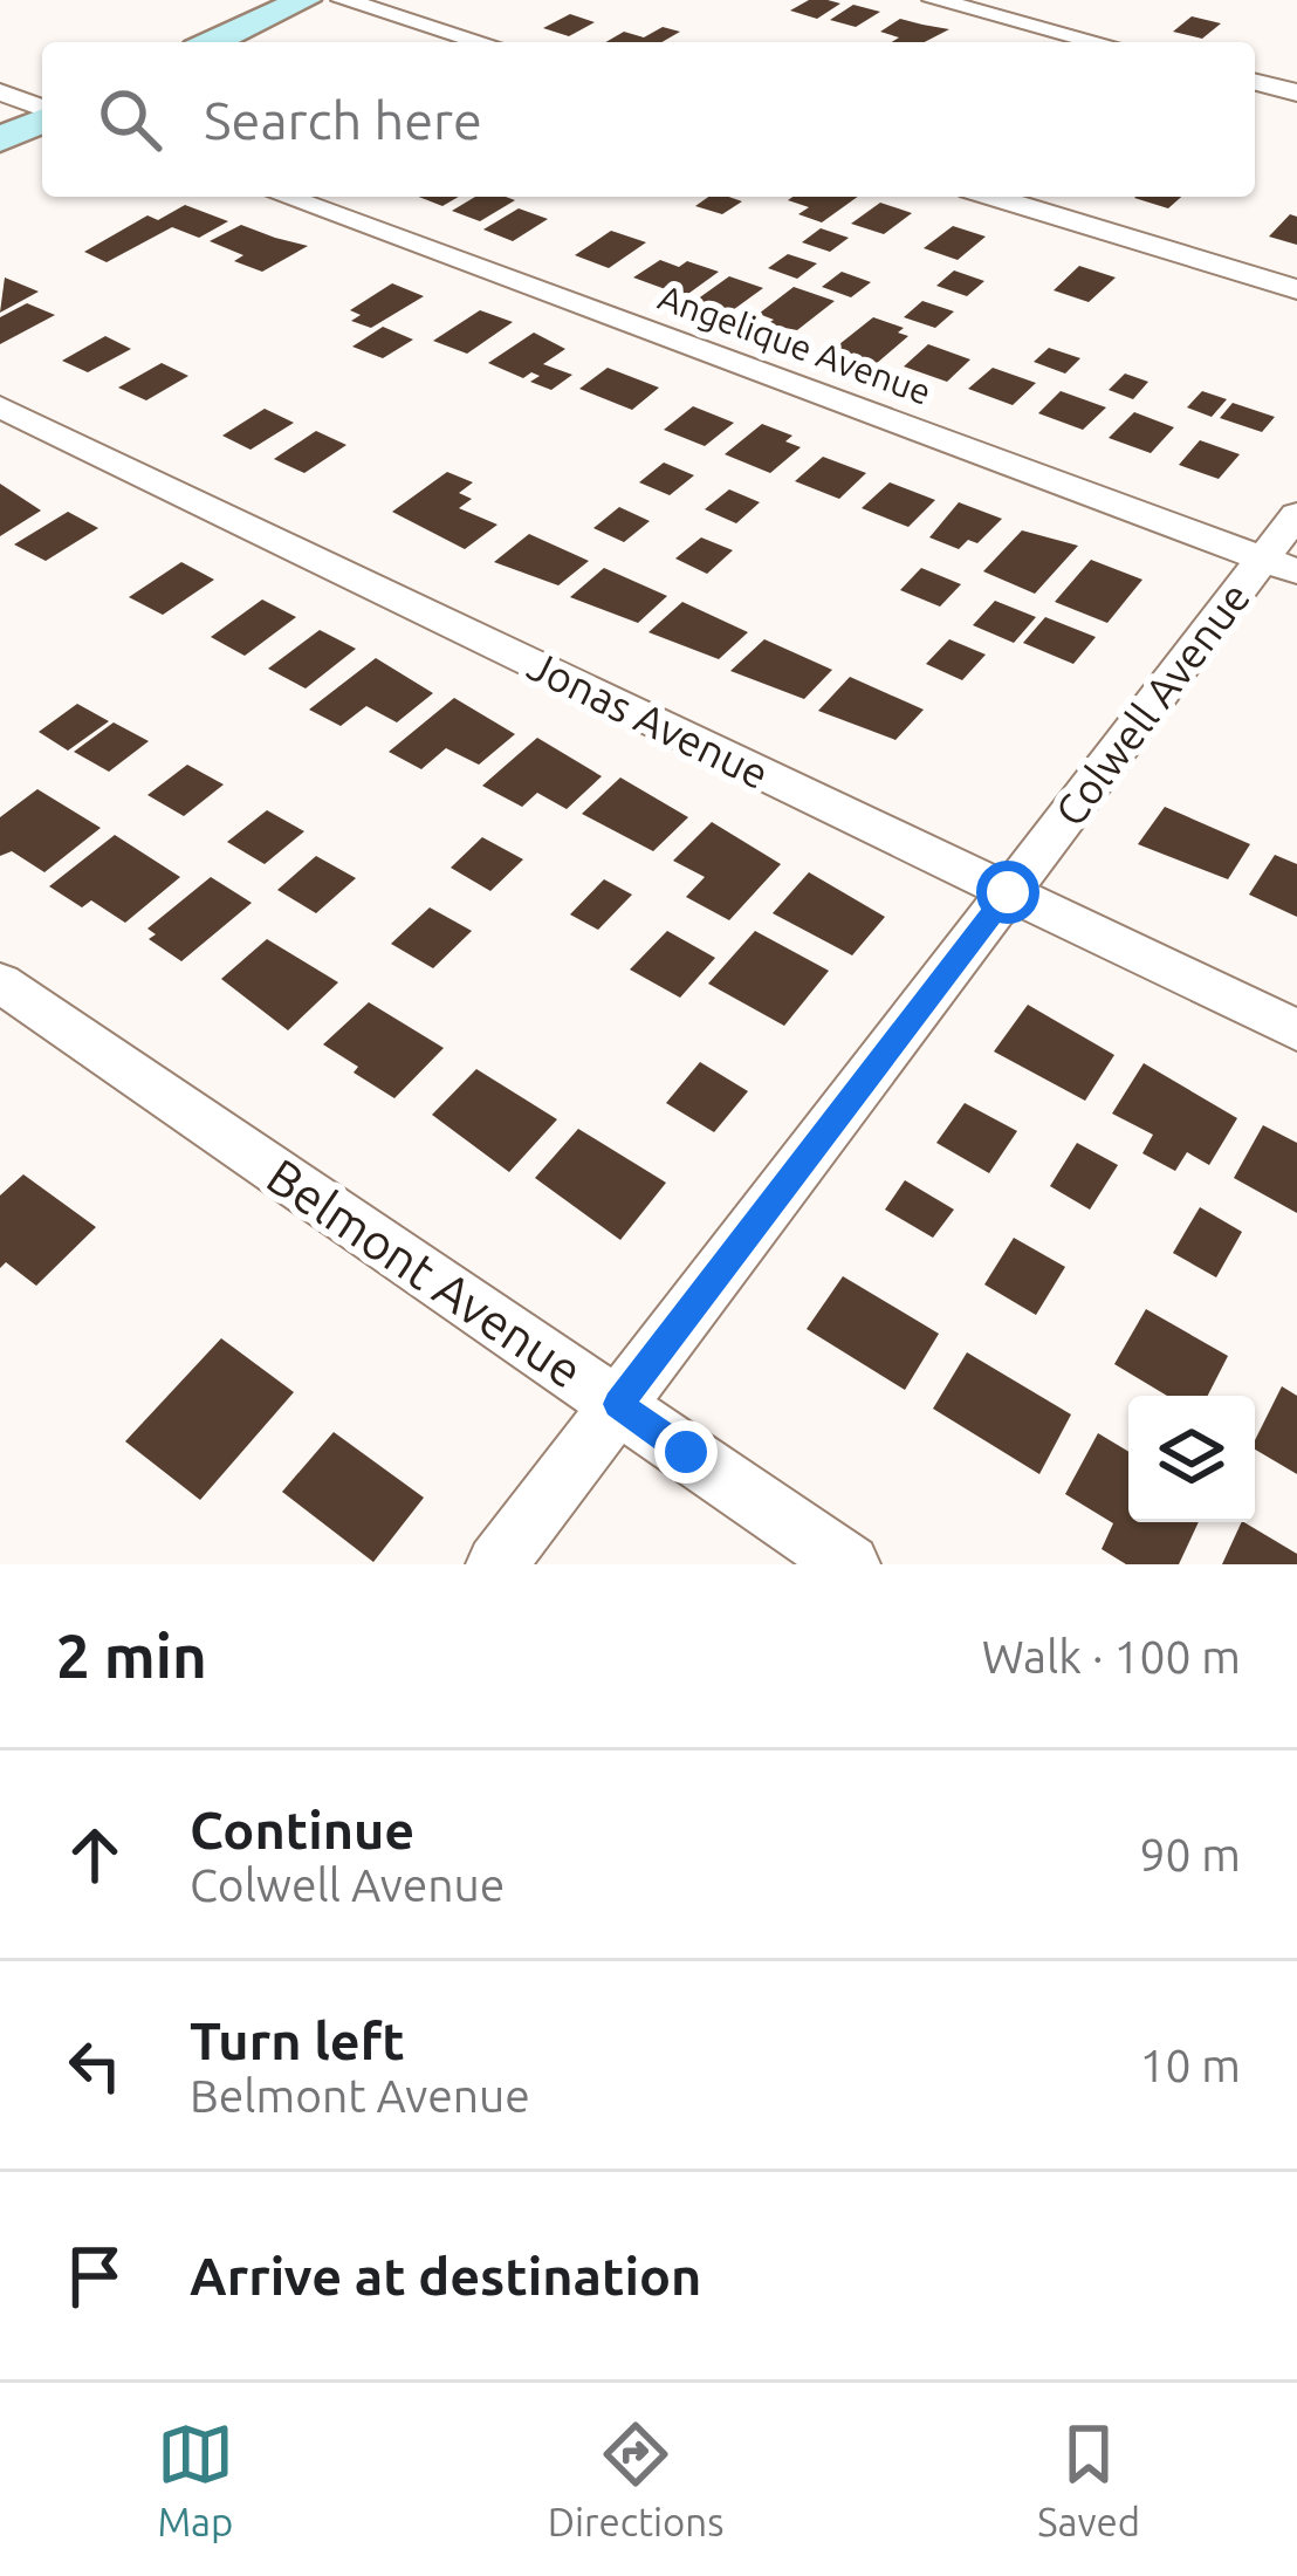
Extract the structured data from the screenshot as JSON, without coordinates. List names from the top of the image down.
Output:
{
  "streets": {
    "street": [
      "Angelique Avenue",
      "Colwell Avenue",
      "Jonas Avenue",
      "Belmont Avenue"
    ]
  },
  "crossings": [
    ["Angelique Avenue", "Colwell Avenue"],
    ["Colwell Avenue", "Jonas Avenue"],
    ["Colwell Avenue", "Belmont Avenue"]
  ],
  "page": {
    "search": "Search here",
    "heading": ["2 min", "Walk · 100 m"],
    "list": [
      ["Continue", "Colwell Avenue", "90 m"],
      ["Turn left", "Belmont Avenue", "10 m"],
      "Arrive at destination"
    ],
    "nav": ["Map", "Directions", "Saved"]
  }
}
